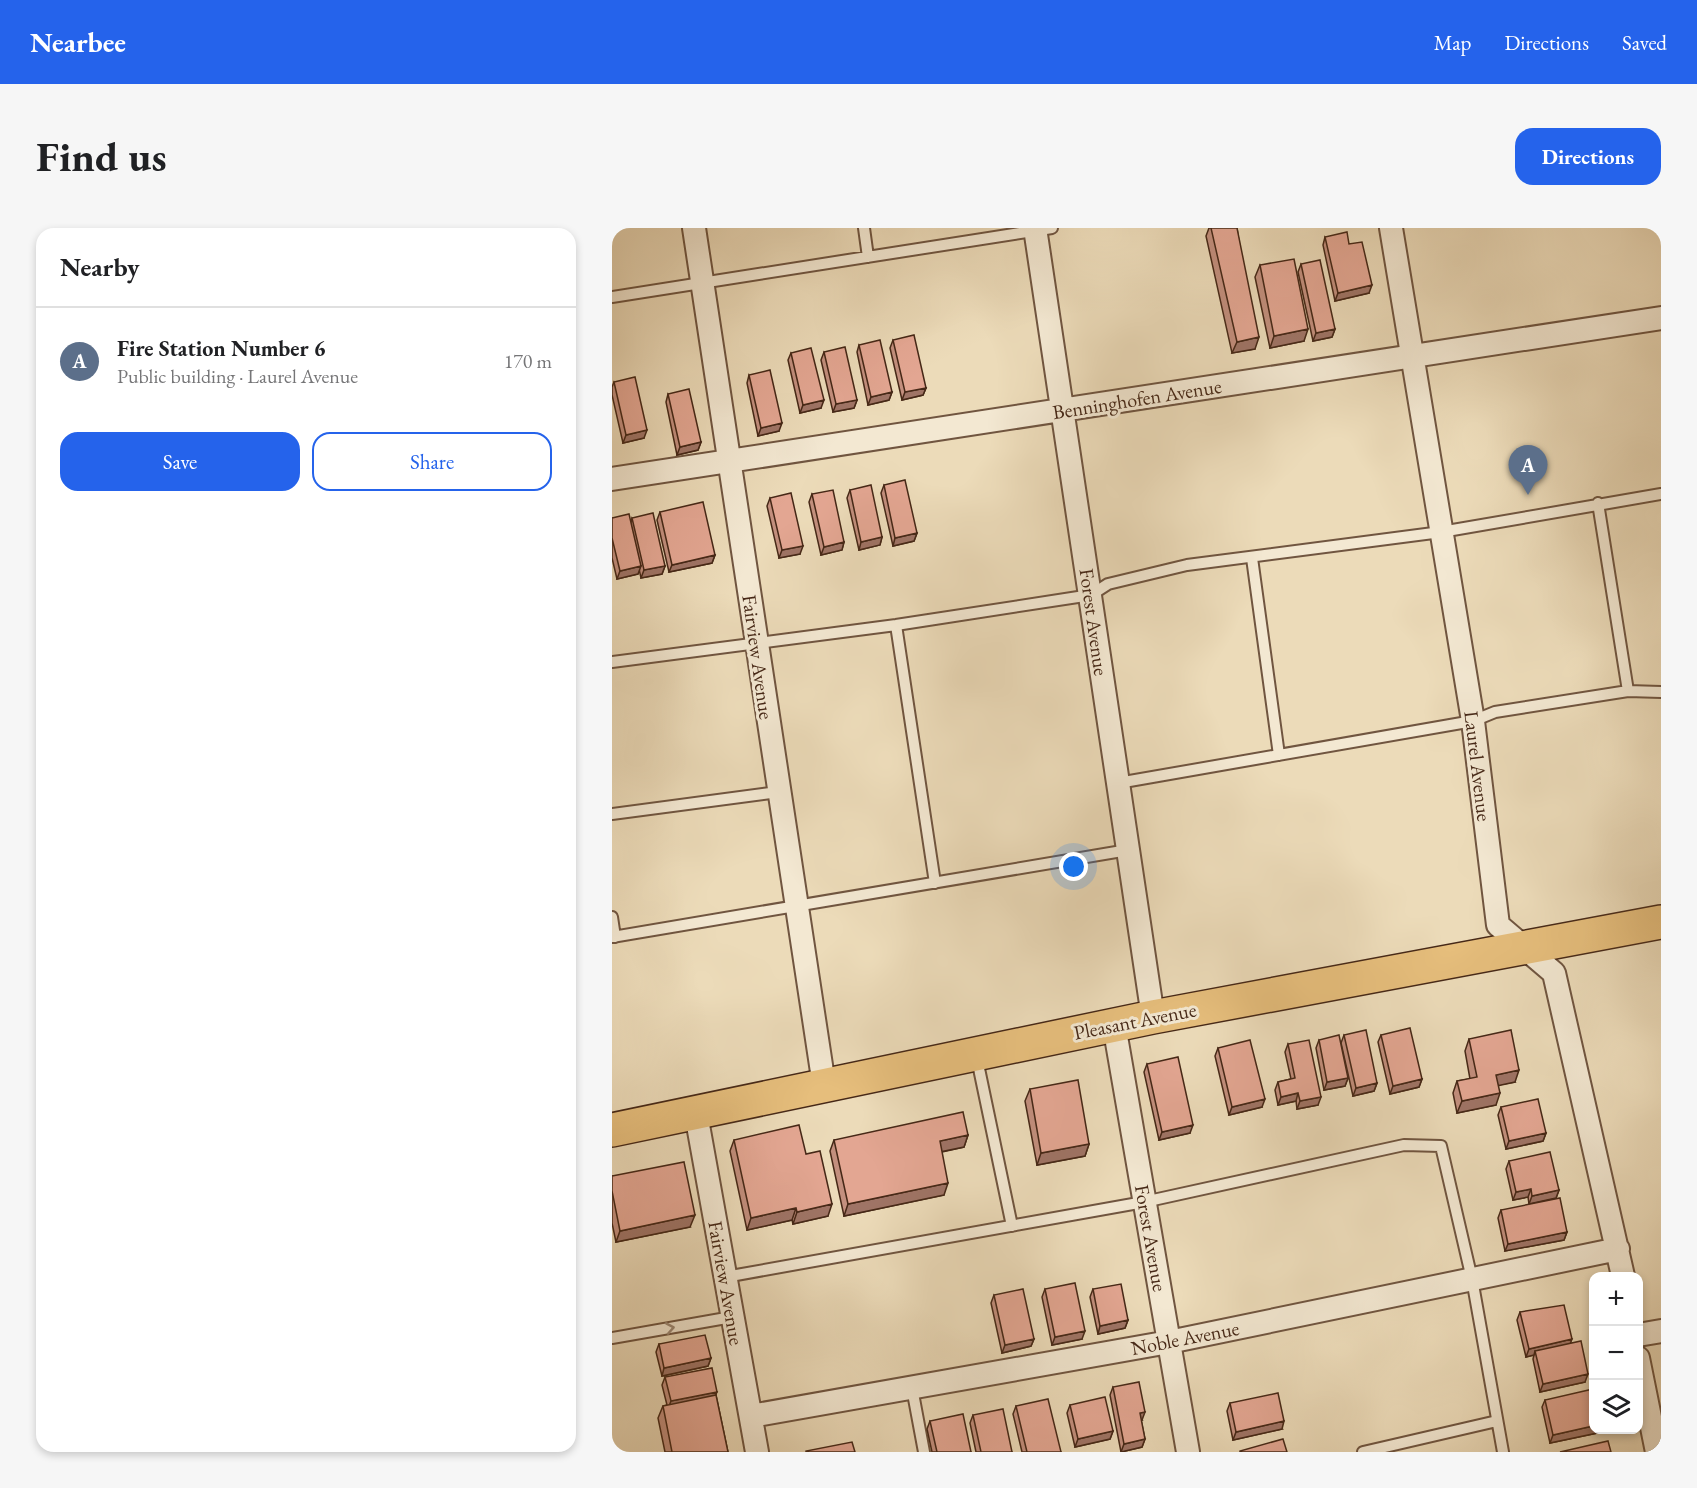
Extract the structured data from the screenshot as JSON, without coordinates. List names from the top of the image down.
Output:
{
  "streets": {
    "main road": ["Pleasant Avenue"],
    "street": [
      "Benninghofen Avenue",
      "Forest Avenue",
      "Fairview Avenue",
      "Laurel Avenue",
      "Noble Avenue"
    ]
  },
  "crossings": [
    ["Benninghofen Avenue", "Forest Avenue"],
    ["Benninghofen Avenue", "Fairview Avenue"],
    ["Benninghofen Avenue", "Laurel Avenue"],
    ["Forest Avenue", "Pleasant Avenue"],
    ["Forest Avenue", "Noble Avenue"],
    ["Fairview Avenue", "Pleasant Avenue"],
    ["Fairview Avenue", "Noble Avenue"],
    ["Laurel Avenue", "Pleasant Avenue"],
    ["Laurel Avenue", "Noble Avenue"]
  ],
  "page": {
    "header": "Nearbee",
    "nav": ["Map", "Directions", "Saved"],
    "buttons": [
      "Directions",
      ["Save", "Share"]
    ],
    "title": "Find us",
    "heading": "Nearby",
    "list": [
      {
        "mark": "A",
        "name": "Fire Station Number 6",
        "note": "Public building · Laurel Avenue",
        "value": "170 m"
      }
    ],
    "pins": "A",
    "map_buttons": ["+", "−"]
  }
}
